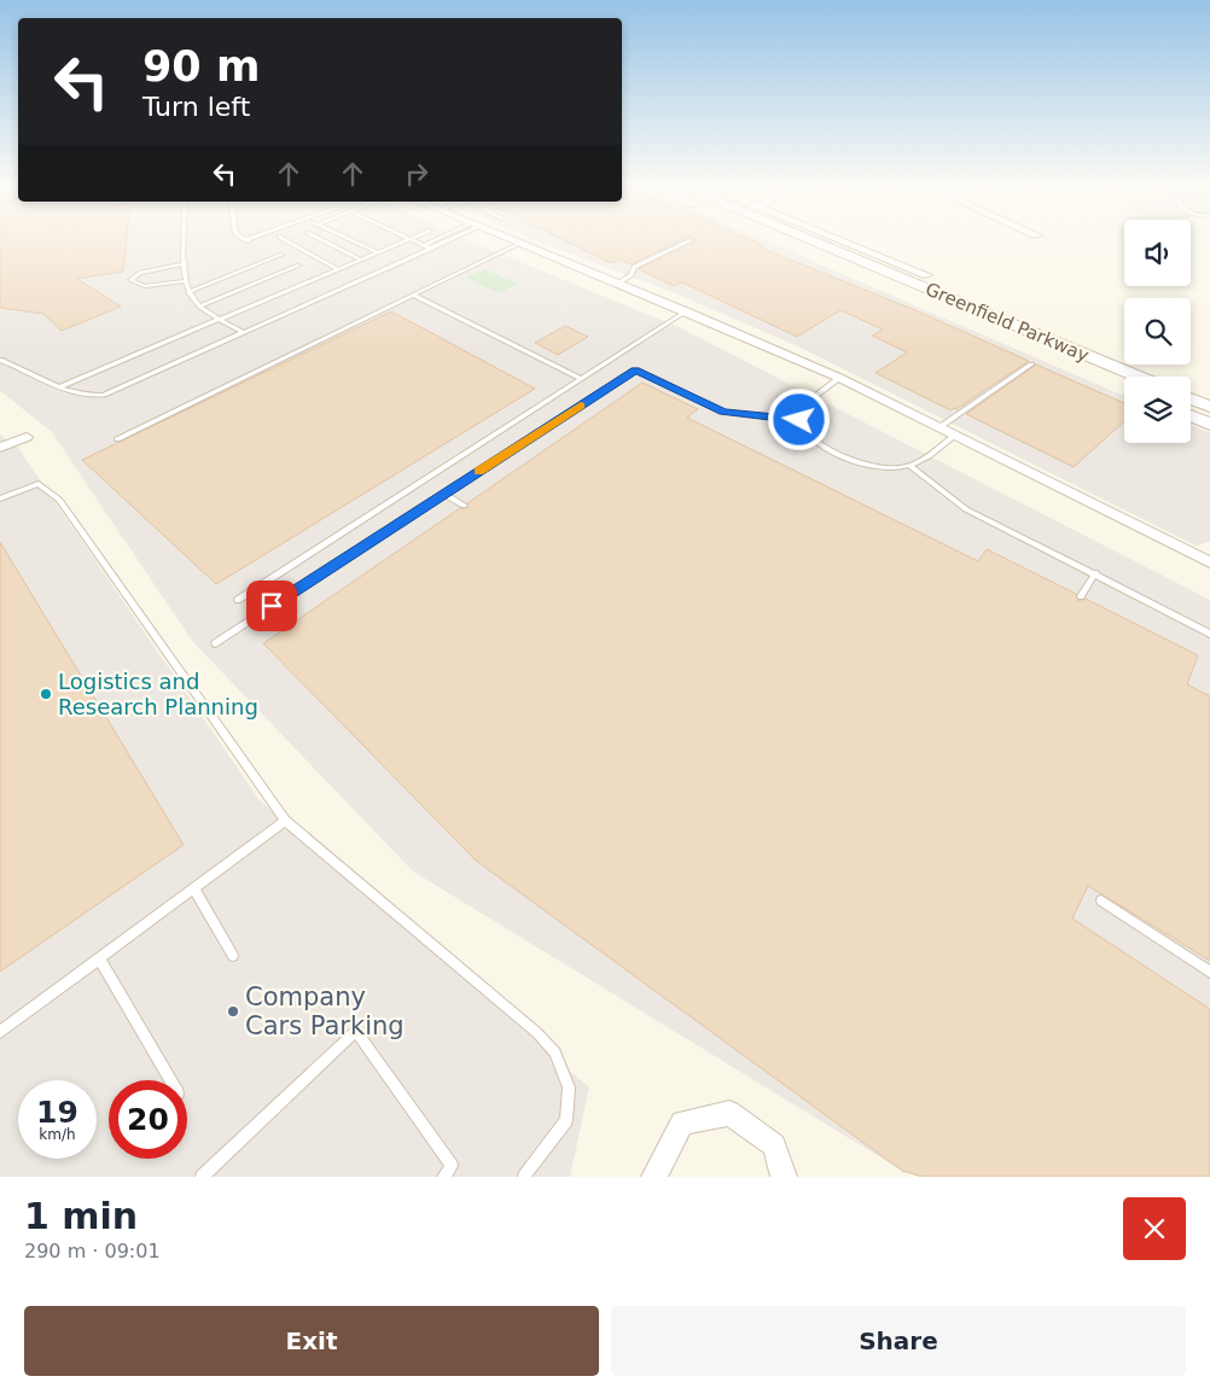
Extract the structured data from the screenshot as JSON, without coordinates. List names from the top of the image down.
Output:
{
  "streets": {
    "main road": ["Greenfield Parkway"]
  },
  "places": ["Logistics and Research Planning", "Company Cars Parking"],
  "page": {
    "turn": ["90 m", "Turn left"],
    "speed": "19 km/h",
    "limit": "20",
    "heading": ["1 min", "290 m · 09:01"],
    "buttons": ["Exit", "Share"]
  }
}
